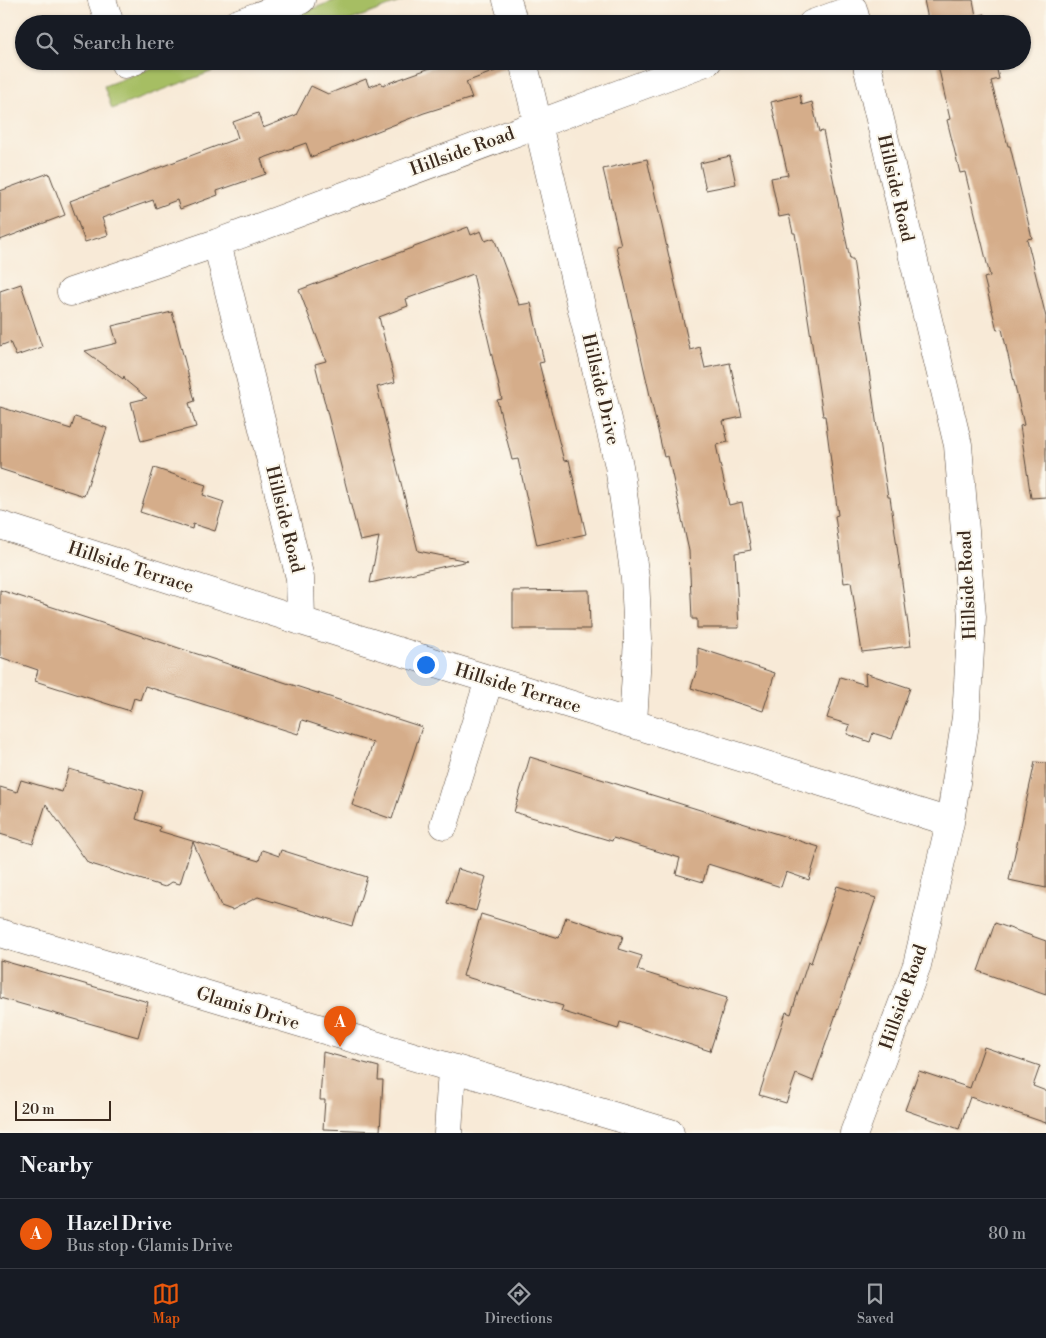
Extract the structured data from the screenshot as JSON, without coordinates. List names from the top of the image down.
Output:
{
  "streets": {
    "street": [
      "Hillside Road",
      "Hillside Drive",
      "Hillside Terrace",
      "Glamis Drive"
    ]
  },
  "crossings": [
    ["Hillside Road", "Hillside Drive"],
    ["Hillside Road", "Hillside Terrace"],
    ["Hillside Drive", "Hillside Terrace"]
  ],
  "scale_bar": "20 m",
  "page": {
    "search": "Search here",
    "pins": "A",
    "scale": "20 m",
    "heading": "Nearby",
    "list": [
      {
        "mark": "A",
        "name": "Hazel Drive",
        "note": "Bus stop · Glamis Drive",
        "value": "80 m"
      }
    ],
    "nav": ["Map", "Directions", "Saved"]
  }
}
